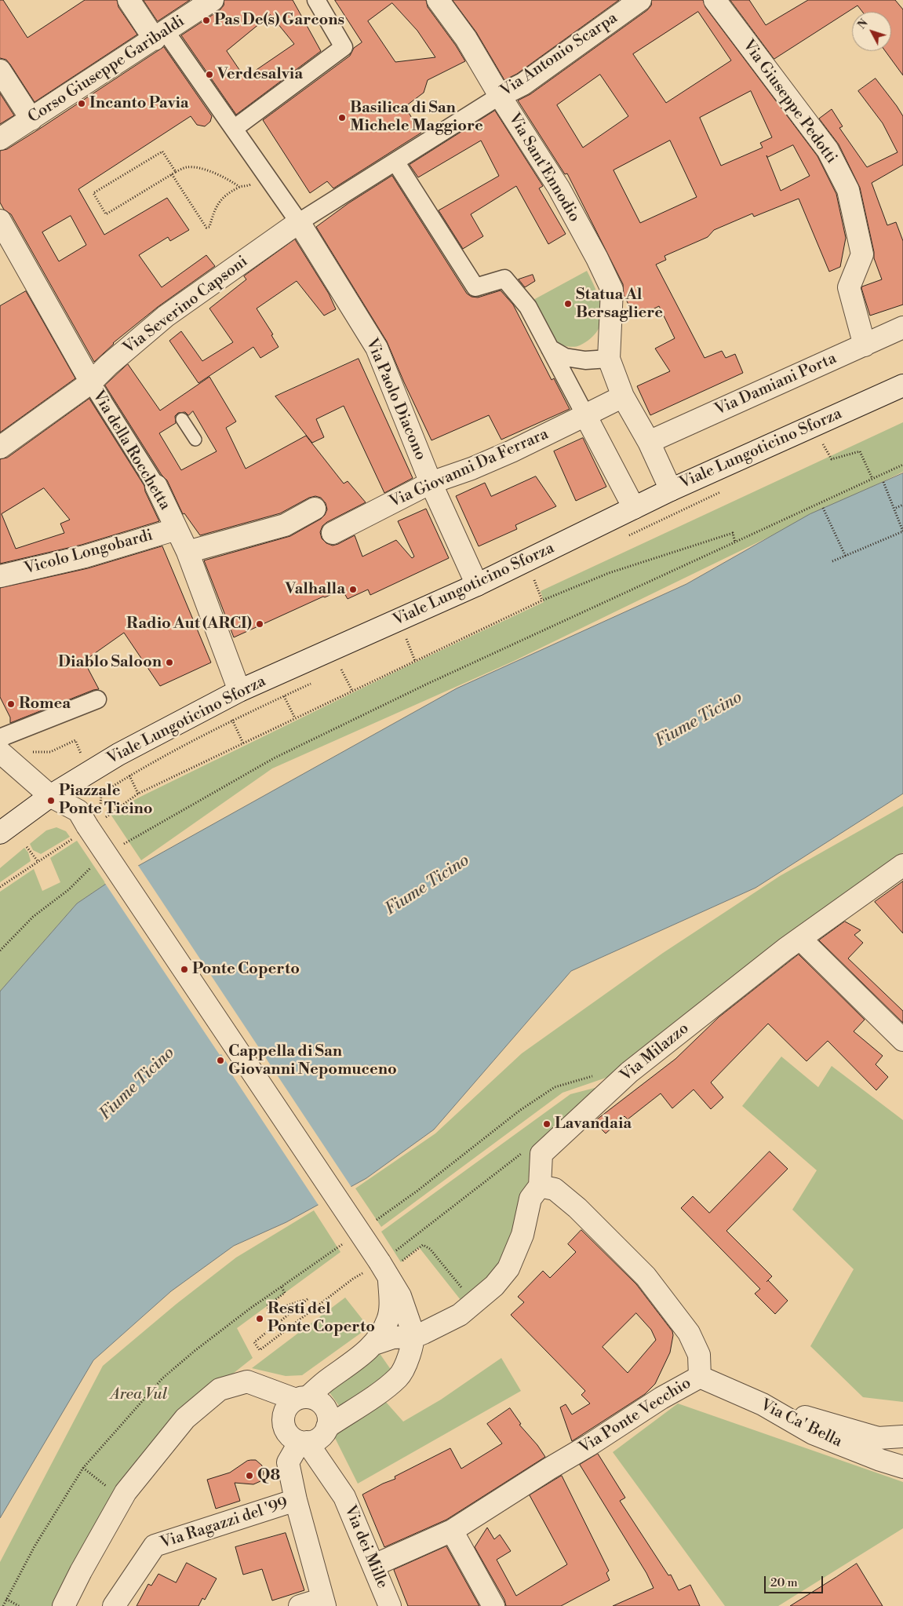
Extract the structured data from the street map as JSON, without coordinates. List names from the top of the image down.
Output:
{
  "streets": {
    "street": [
      "Via Antonio Scarpa",
      "Corso Giuseppe Garibaldi",
      "Via Giuseppe Pedotti",
      "Via Sant'Ennodio",
      "Via Severino Capsoni",
      "Via Damiani Porta",
      "Via Paolo Diacono",
      "Viale Lungoticino Sforza",
      "Via della Rocchetta",
      "Via Giovanni Da Ferrara",
      "Vicolo Longobardi",
      "Via Milazzo",
      "Via Ponte Vecchio",
      "Via Ca' Bella",
      "Via Ragazzi del '99",
      "Via dei Mille"
    ]
  },
  "crossings": [
    ["Via Antonio Scarpa", "Via Sant'Ennodio"],
    ["Via Antonio Scarpa", "Via Severino Capsoni"],
    ["Via Antonio Scarpa", "Via Paolo Diacono"],
    ["Via Giuseppe Pedotti", "Via Damiani Porta"],
    ["Via Severino Capsoni", "Via Paolo Diacono"],
    ["Via Severino Capsoni", "Via della Rocchetta"],
    ["Via Paolo Diacono", "Viale Lungoticino Sforza"],
    ["Via Paolo Diacono", "Via Giovanni Da Ferrara"],
    ["Viale Lungoticino Sforza", "Via della Rocchetta"],
    ["Via della Rocchetta", "Vicolo Longobardi"],
    ["Via Milazzo", "Via Ponte Vecchio"],
    ["Via Ponte Vecchio", "Via Ca' Bella"],
    ["Via Ponte Vecchio", "Via dei Mille"]
  ],
  "water": ["Fiume Ticino"],
  "parks": ["Area Vul"],
  "places": [
    "Pas De(s) Garcons",
    "Verdesalvia",
    "Incanto Pavia",
    "Basilica di San Michele Maggiore",
    "Statua Al Bersagliere",
    "Valhalla",
    "Radio Aut (ARCI)",
    "Diablo Saloon",
    "Romea",
    "Piazzale Ponte Ticino",
    "Ponte Coperto",
    "Cappella di San Giovanni Nepomuceno",
    "Lavandaia",
    "Resti del Ponte Coperto",
    "Q8"
  ],
  "scale_bar": "20 m",
  "north": "top left"
}
